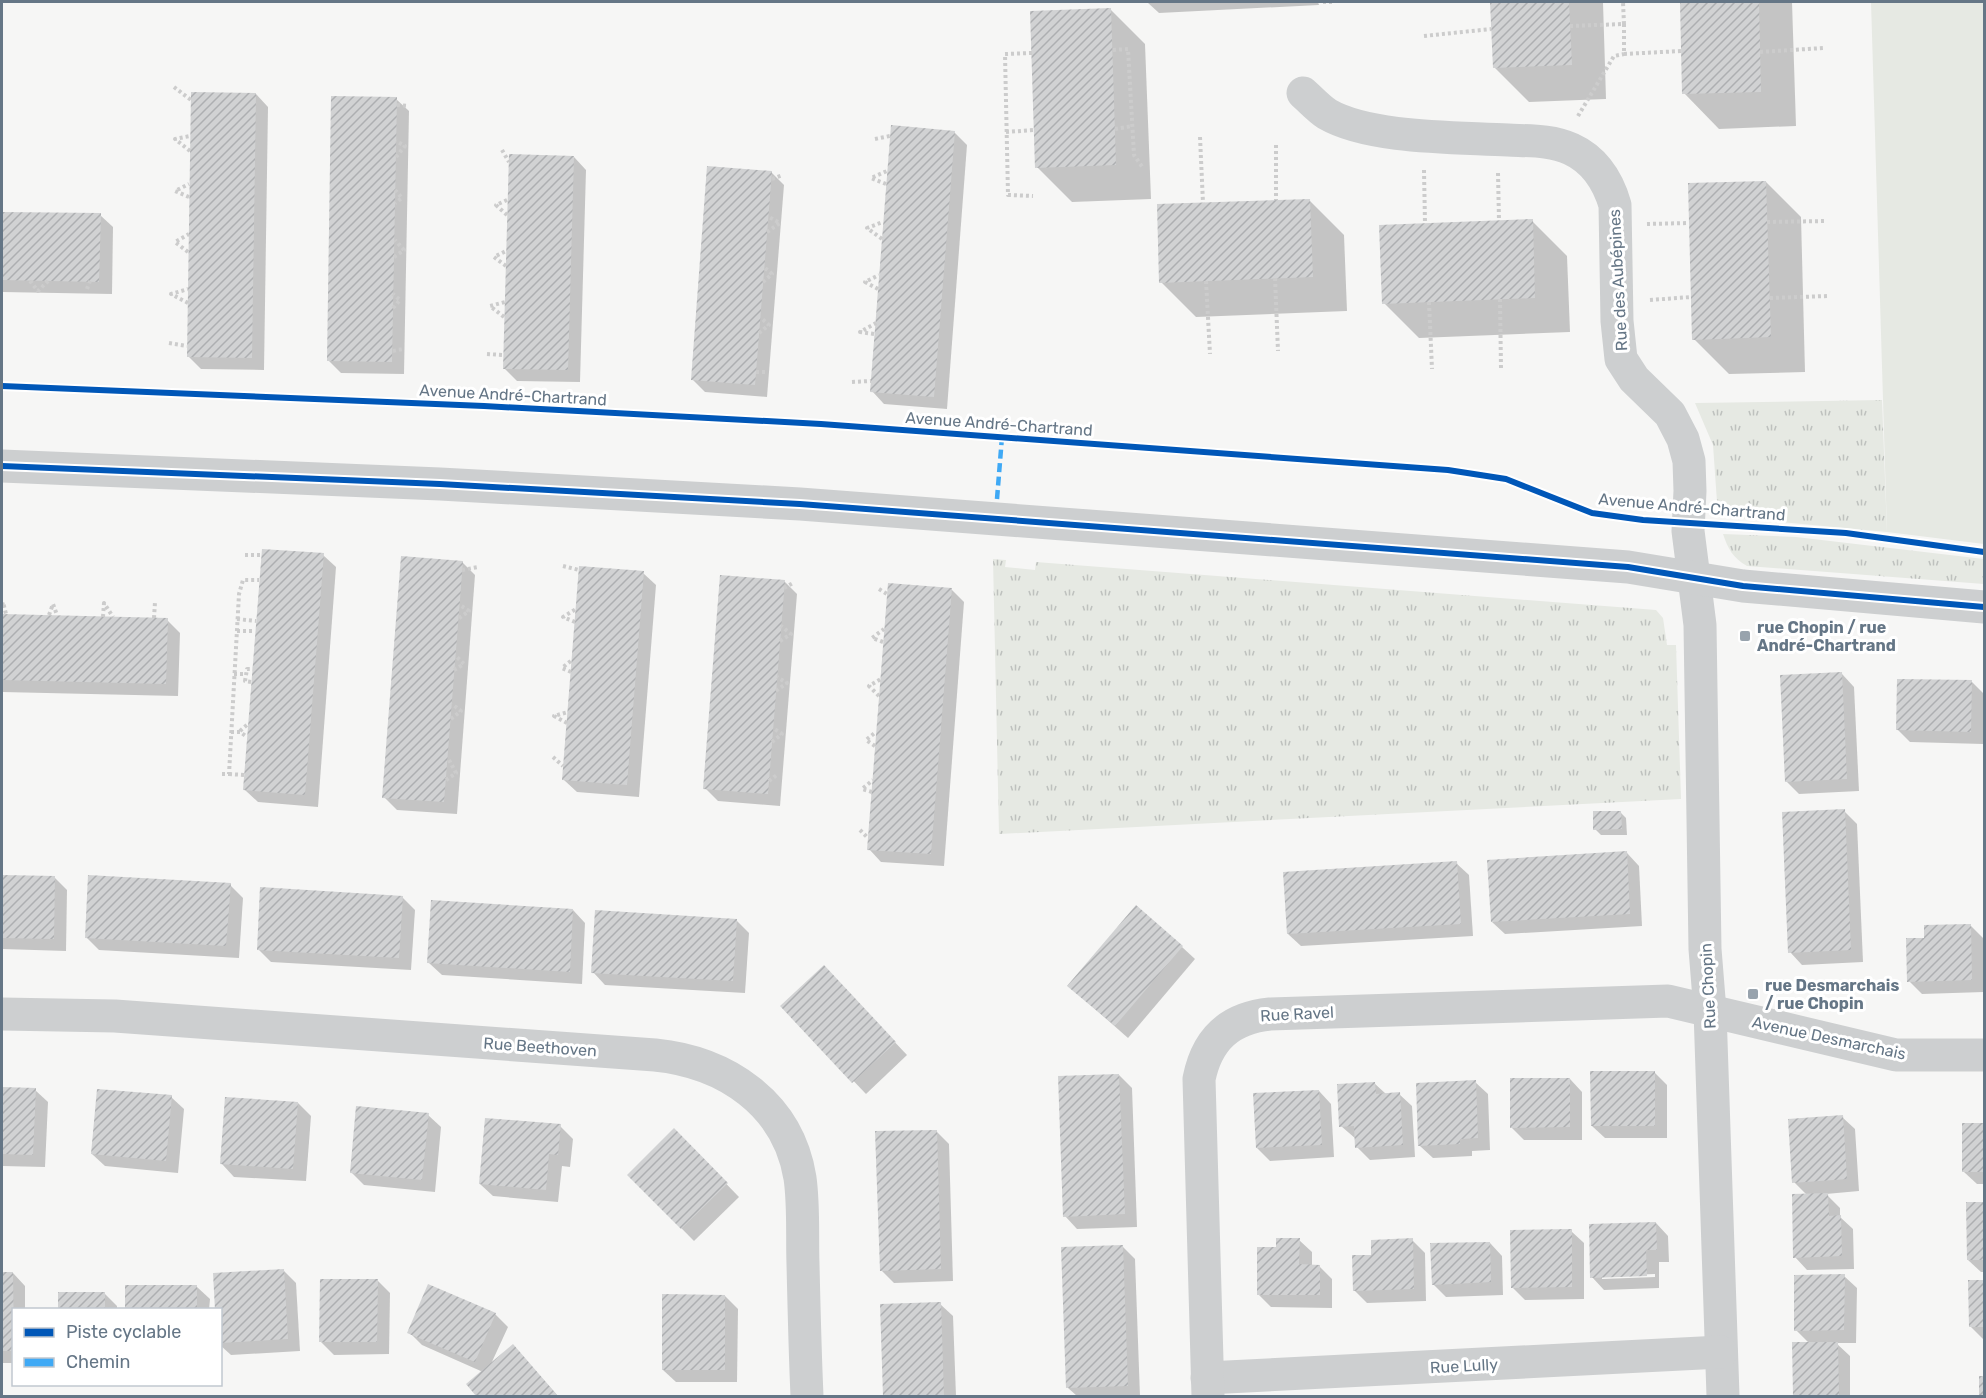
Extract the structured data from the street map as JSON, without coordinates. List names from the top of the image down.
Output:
{
  "streets": {
    "street": [
      "Rue des Aubépines",
      "Rue Chopin",
      "Rue Ravel",
      "Avenue Desmarchais",
      "Rue Beethoven",
      "Rue Lully"
    ],
    "cycle path": ["Avenue André-Chartrand"]
  },
  "crossings": [
    ["Rue des Aubépines", "Rue Chopin"],
    ["Rue Chopin", "Rue Ravel"],
    ["Rue Chopin", "Avenue Desmarchais"],
    ["Rue Chopin", "Rue Lully"],
    ["Rue Ravel", "Avenue Desmarchais"],
    ["Rue Ravel", "Rue Lully"]
  ],
  "places": {
    "transit": ["rue Chopin / rue André-Chartrand", "rue Desmarchais / rue Chopin"]
  },
  "legend": ["Piste cyclable", "Chemin"]
}
